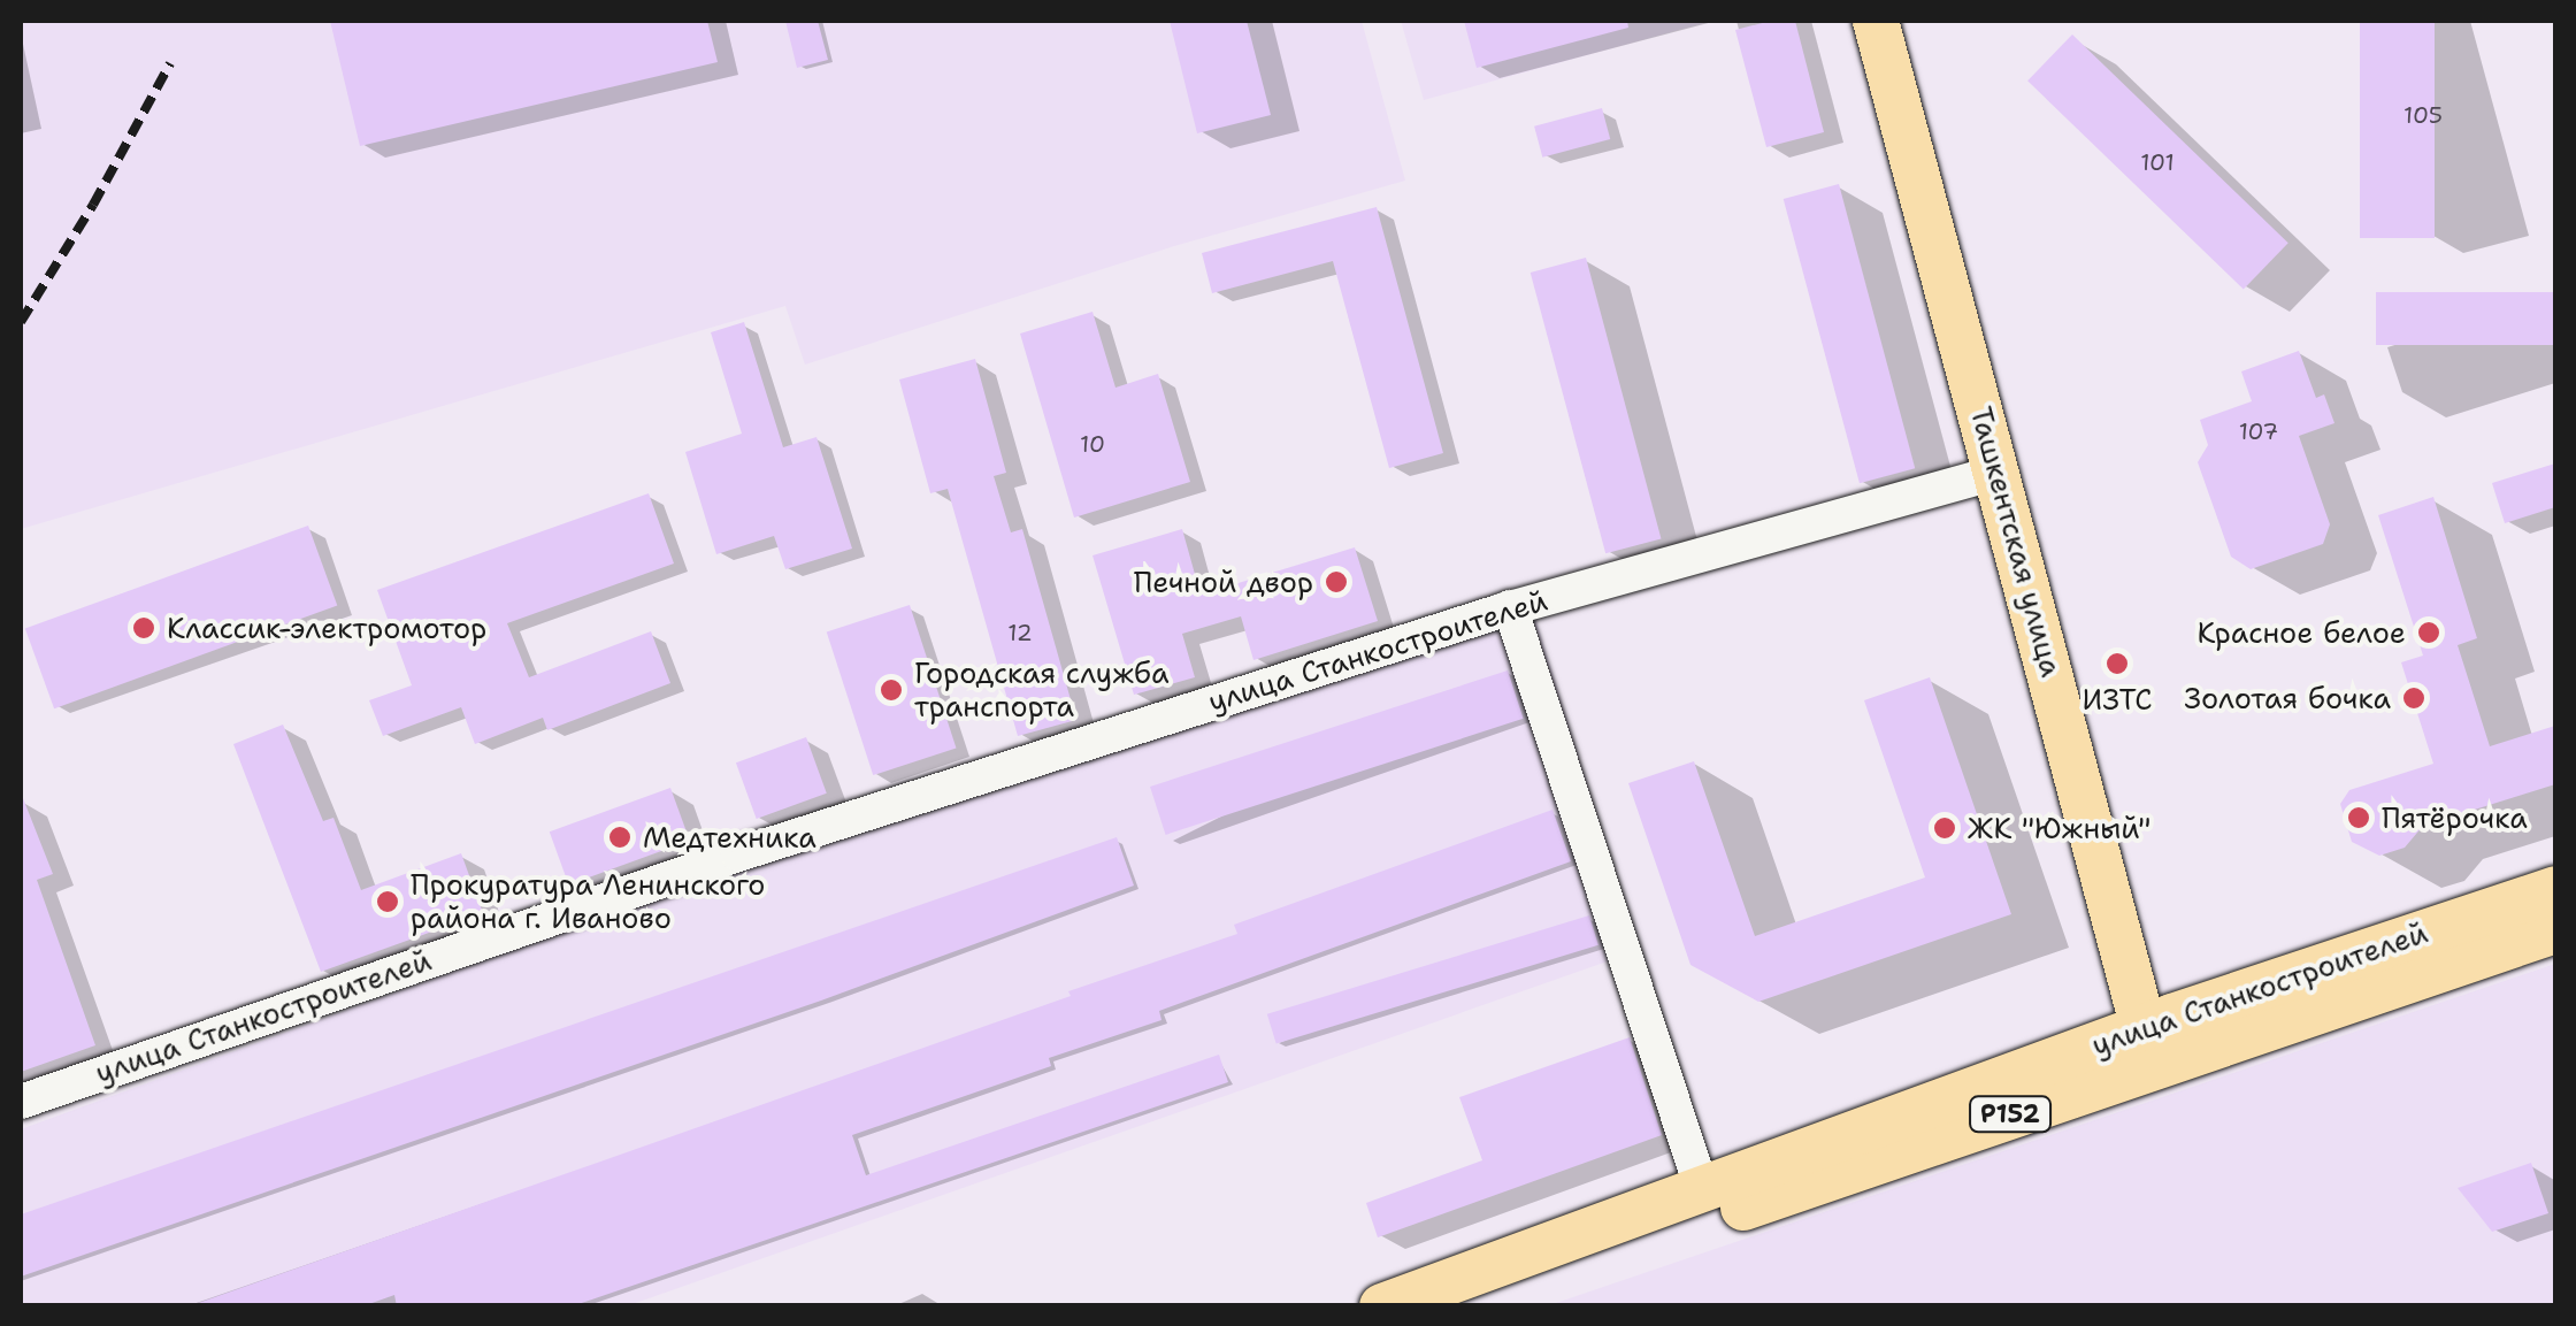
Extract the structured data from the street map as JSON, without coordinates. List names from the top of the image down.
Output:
{
  "streets": {
    "main road": ["Ташкентская улица", "улица Станкостроителей", "Р152"]
  },
  "crossings": [
    ["Ташкентская улица", "улица Станкостроителей"]
  ],
  "places": [
    "Печной двор",
    "Классик-электромотор",
    "Красное белое",
    "ИЗТС",
    "Городская служба транспорта",
    "Золотая бочка",
    "Пятёрочка",
    "ЖК \"Южный\"",
    "Медтехника",
    "Прокуратура Ленинского района г. Иваново"
  ],
  "house_numbers": [
    "105",
    "101",
    "107",
    "10",
    "12"
  ]
}
